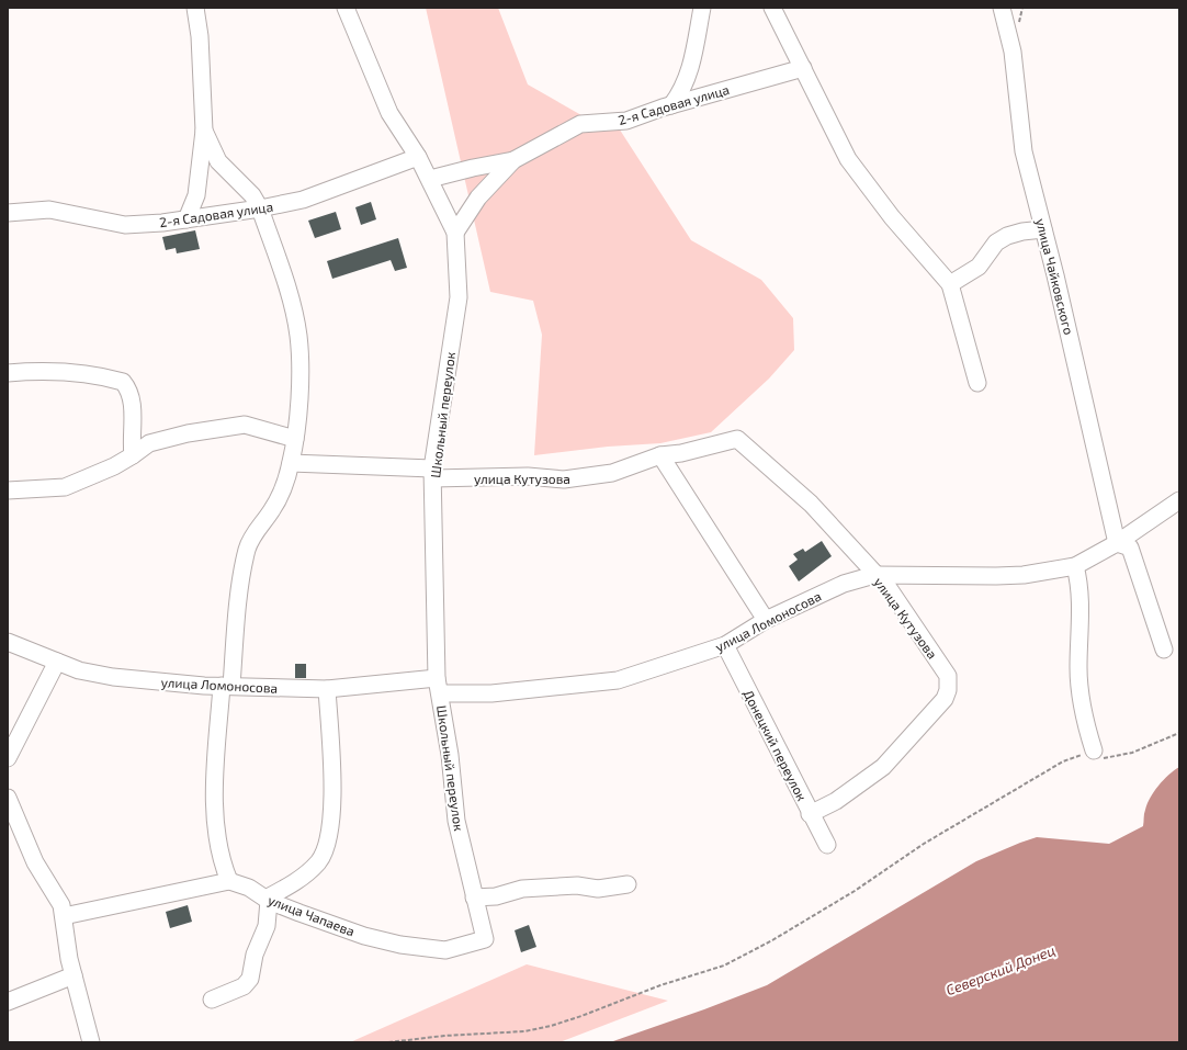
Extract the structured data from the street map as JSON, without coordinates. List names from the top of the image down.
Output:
{
  "streets": {
    "street": [
      "2-я Садовая улица",
      "улица Чайковского",
      "Школьный переулок",
      "улица Кутузова",
      "улица Ломоносова",
      "Донецкий переулок",
      "улица Чапаева"
    ]
  },
  "crossings": [
    ["2-я Садовая улица", "Школьный переулок"],
    ["улица Чайковского", "улица Ломоносова"],
    ["Школьный переулок", "улица Кутузова"],
    ["Школьный переулок", "улица Ломоносова"],
    ["Школьный переулок", "улица Чапаева"],
    ["улица Кутузова", "улица Ломоносова"],
    ["улица Кутузова", "Донецкий переулок"],
    ["улица Ломоносова", "Донецкий переулок"]
  ],
  "water": ["Северский Донец"]
}
